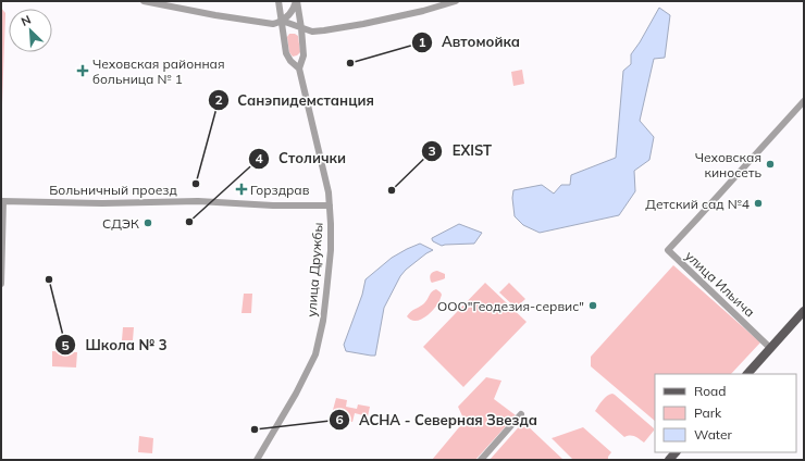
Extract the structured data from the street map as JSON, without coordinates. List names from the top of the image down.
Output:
{
  "streets": {
    "street": ["Больничный проезд", "улица Дружбы", "улица Ильича"]
  },
  "crossings": [
    ["Больничный проезд", "улица Дружбы"]
  ],
  "places": {
    "other": [
      "Автомойка",
      "Чеховская киносеть",
      "Санэпидемстанция",
      "EXIST",
      "Детский сад №4",
      "Столички",
      "СДЭК",
      "Школа № 3",
      "ООО\"Геодезия-сервис\"",
      "АСНА - Северная Звезда"
    ],
    "health": ["Чеховская районная больница № 1", "Горздрав"]
  },
  "legend": ["Road", "Park", "Water"],
  "north": "top left"
}
